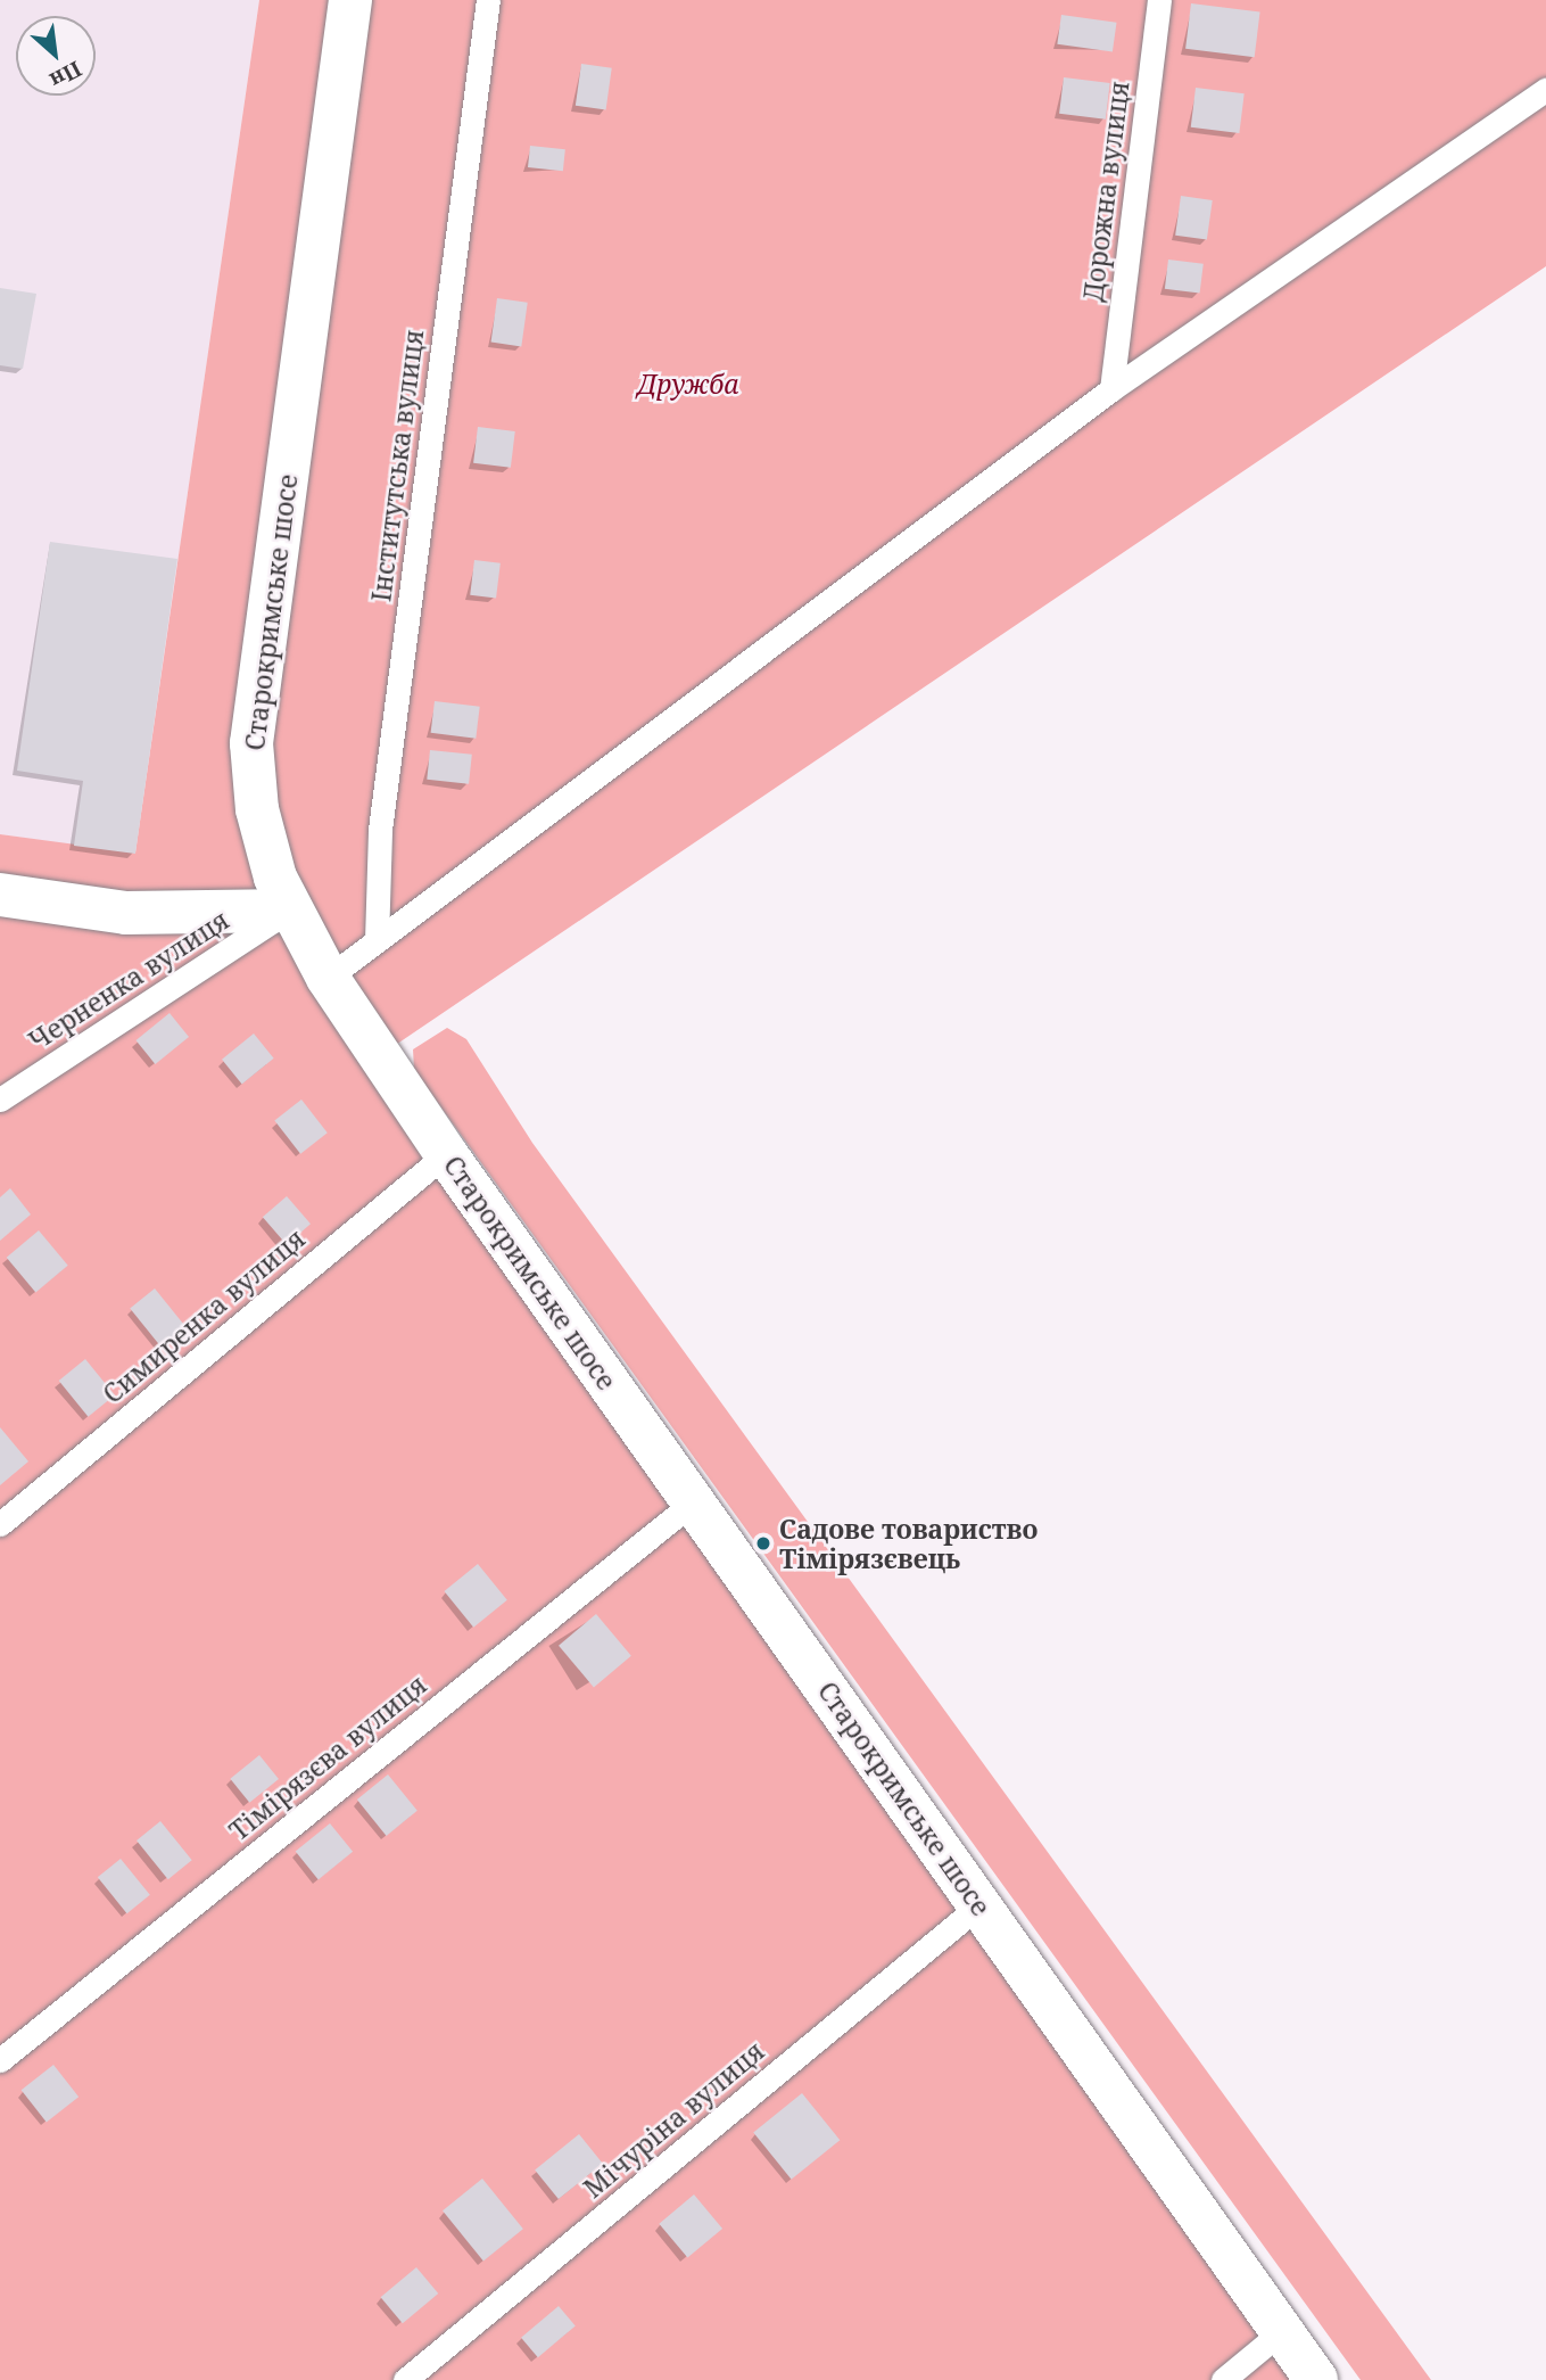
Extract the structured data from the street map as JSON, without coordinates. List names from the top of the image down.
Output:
{
  "streets": {
    "street": ["Старокримське шосе"],
    "lane": [
      "Дорожна вулиця",
      "Інститутська вулиця",
      "Черненка вулиця",
      "Симиренка вулиця",
      "Тімірязєва вулиця",
      "Мічуріна вулиця"
    ]
  },
  "crossings": [
    ["Старокримське шосе", "Черненка вулиця"],
    ["Старокримське шосе", "Симиренка вулиця"],
    ["Старокримське шосе", "Тімірязєва вулиця"],
    ["Старокримське шосе", "Мічуріна вулиця"]
  ],
  "parks": ["Дружба"],
  "places": ["Садове товариство Тімірязєвець"],
  "north": "bottom right"
}
